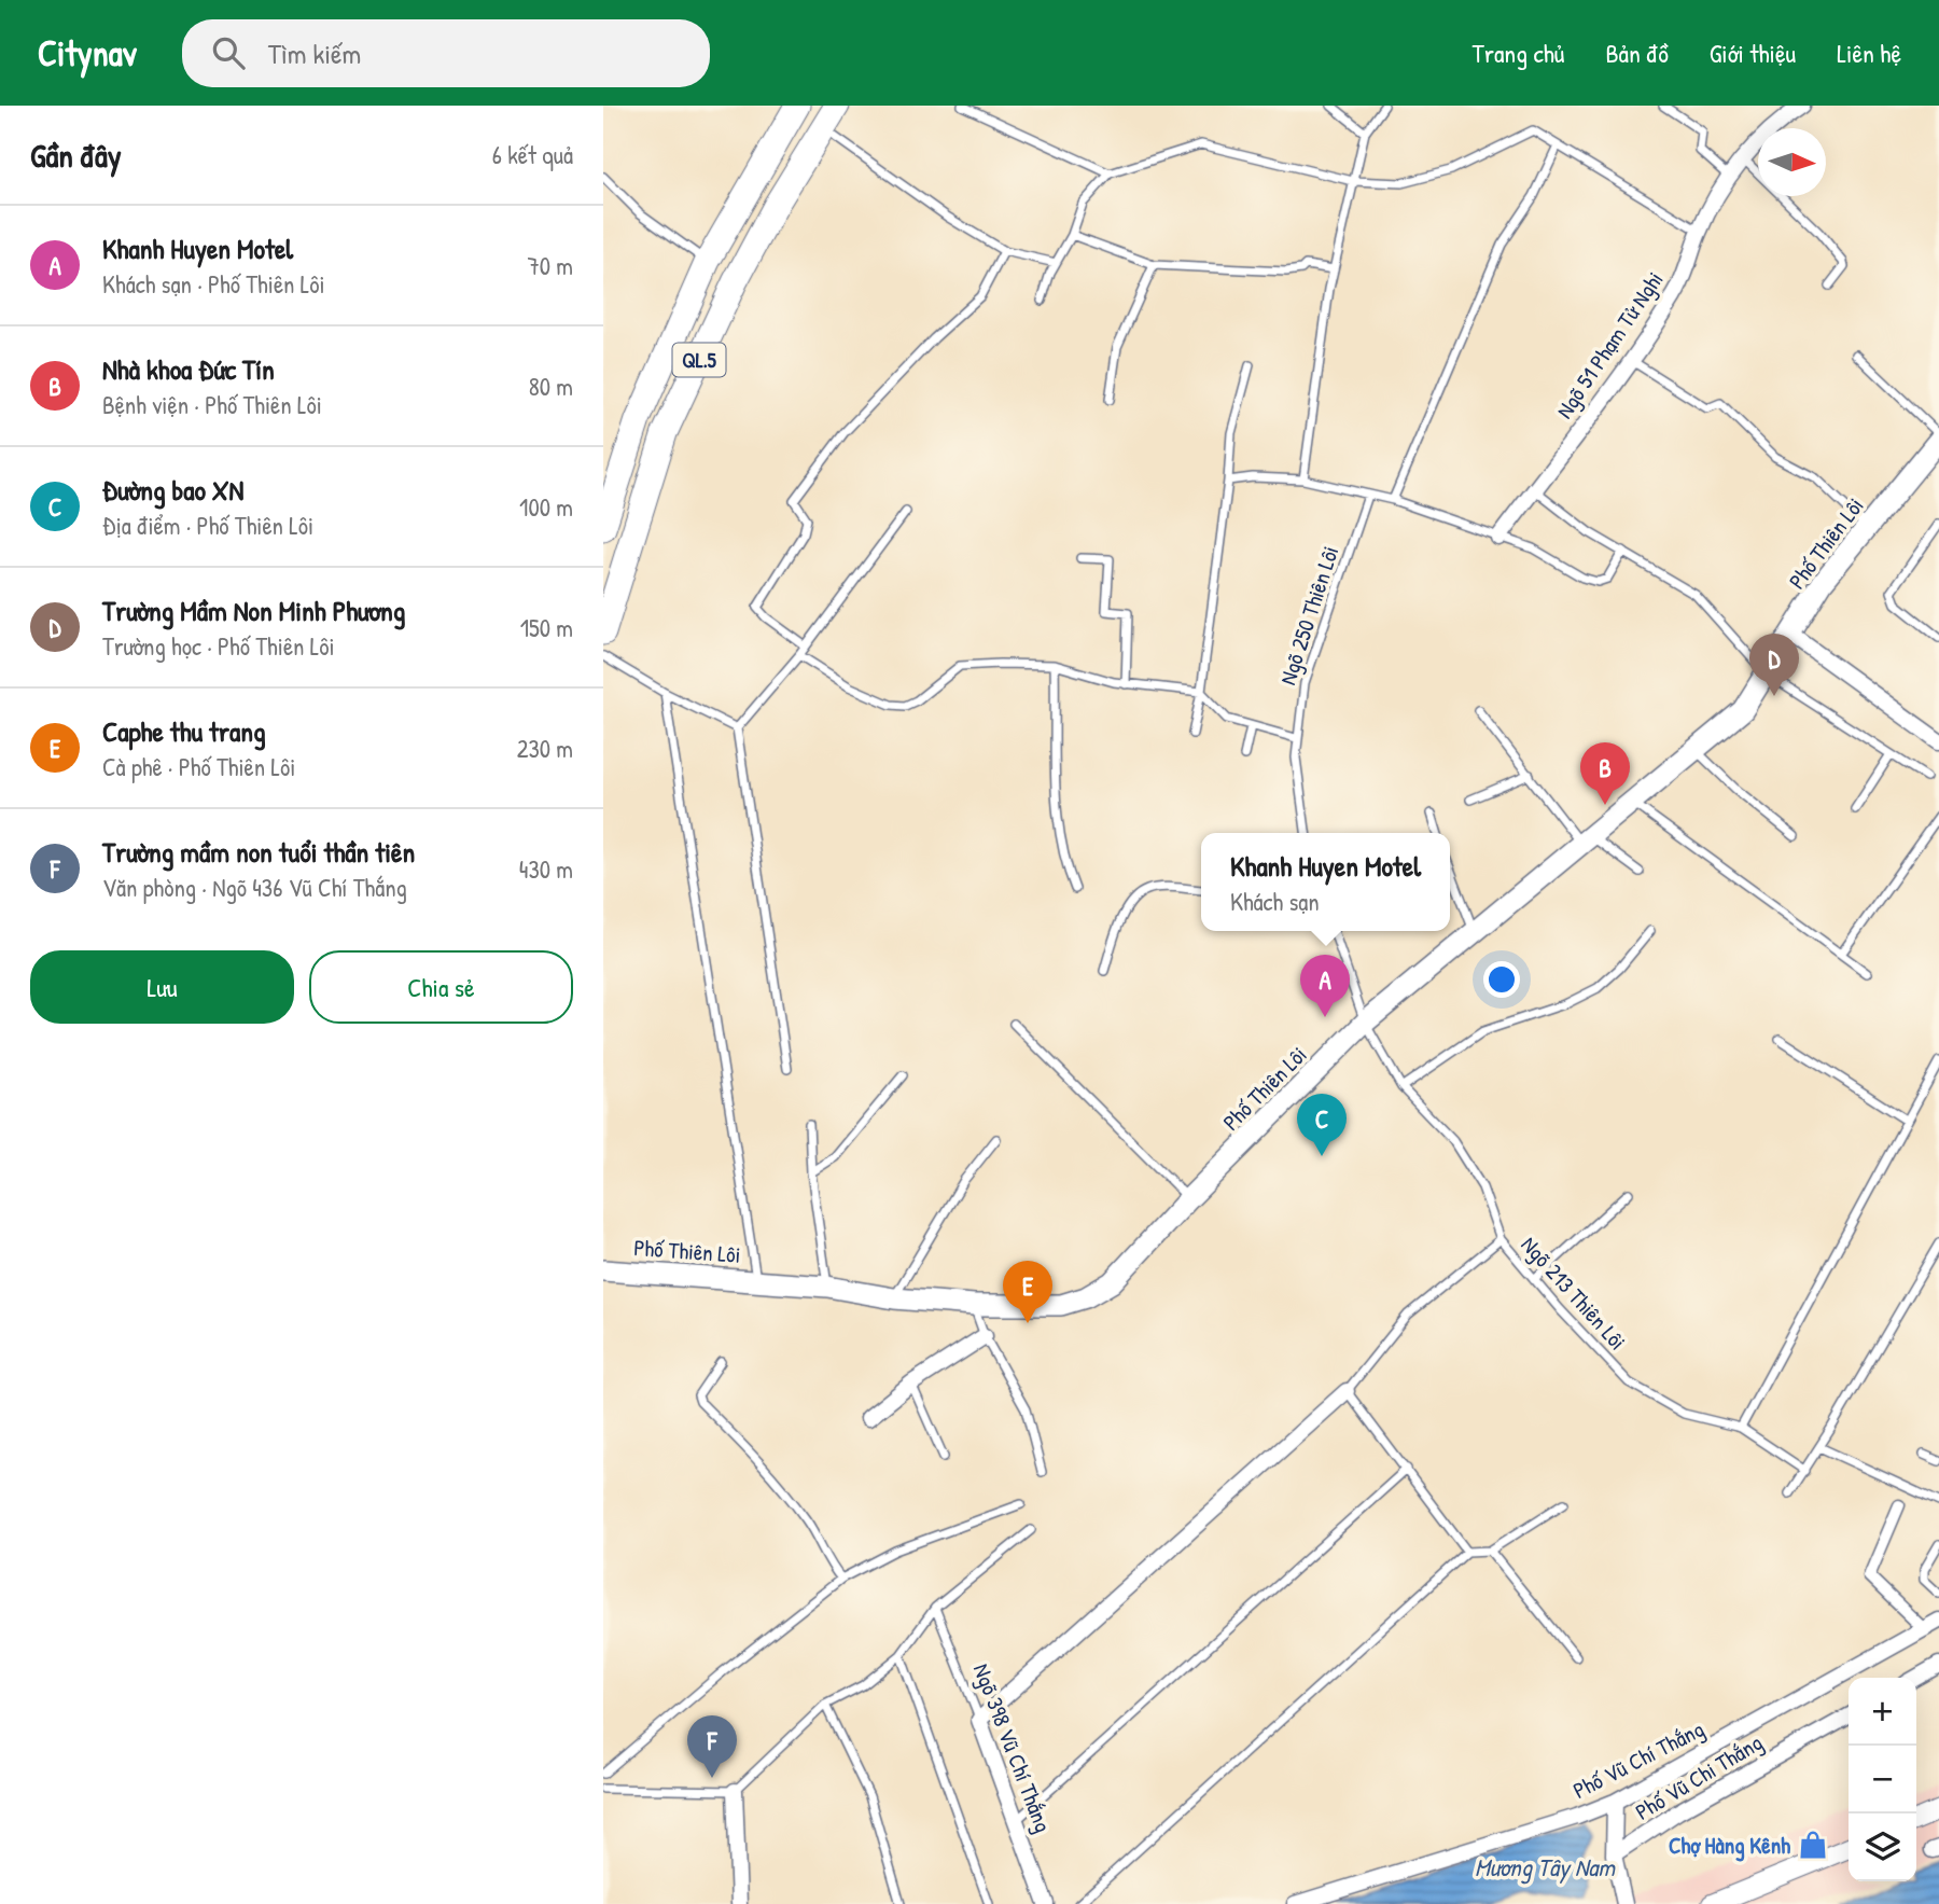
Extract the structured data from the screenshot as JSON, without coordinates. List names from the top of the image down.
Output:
{
  "streets": {
    "highway": ["QL.5"],
    "main road": ["Phố Thiên Lôi"],
    "street": [
      "Ngõ 51 Phạm Tử Nghi",
      "Ngõ 398 Vũ Chí Thắng",
      "Phố Vũ Chí Thắng",
      "Phố Vũ Chi Thắng"
    ],
    "lane": ["Ngõ 250 Thiên Lôi", "Ngõ 213 Thiên Lôi"]
  },
  "crossings": [
    ["Phố Thiên Lôi", "Ngõ 213 Thiên Lôi"],
    ["Phố Vũ Chí Thắng", "Phố Vũ Chi Thắng"]
  ],
  "water": ["Mương Tây Nam"],
  "places": {
    "shop": ["Chợ Hàng Kênh"]
  },
  "north": "right",
  "page": {
    "header": "Citynav",
    "search": "Tìm kiếm",
    "nav": [
      "Trang chủ",
      "Bản đồ",
      "Giới thiệu",
      "Liên hệ"
    ],
    "heading": ["Gần đây", "6 kết quả"],
    "list": [
      {
        "mark": "A",
        "name": "Khanh Huyen Motel",
        "note": "Khách sạn · Phố Thiên Lôi",
        "value": "70 m"
      },
      {
        "mark": "B",
        "name": "Nhà khoa Đức Tín",
        "note": "Bệnh viện · Phố Thiên Lôi",
        "value": "80 m"
      },
      {
        "mark": "C",
        "name": "Đường bao XN",
        "note": "Địa điểm · Phố Thiên Lôi",
        "value": "100 m"
      },
      {
        "mark": "D",
        "name": "Trường Mầm Non Minh Phương",
        "note": "Trường học · Phố Thiên Lôi",
        "value": "150 m"
      },
      {
        "mark": "E",
        "name": "Caphe thu trang",
        "note": "Cà phê · Phố Thiên Lôi",
        "value": "230 m"
      },
      {
        "mark": "F",
        "name": "Trường mầm non tuổi thần tiên",
        "note": "Văn phòng · Ngõ 436 Vũ Chí Thắng",
        "value": "430 m"
      }
    ],
    "pins": [
      "D",
      "B",
      "A",
      "C",
      "E",
      "F"
    ],
    "popup": ["Khanh Huyen Motel", "Khách sạn"],
    "buttons": ["Lưu", "Chia sẻ"],
    "map_buttons": ["+", "−"]
  }
}
